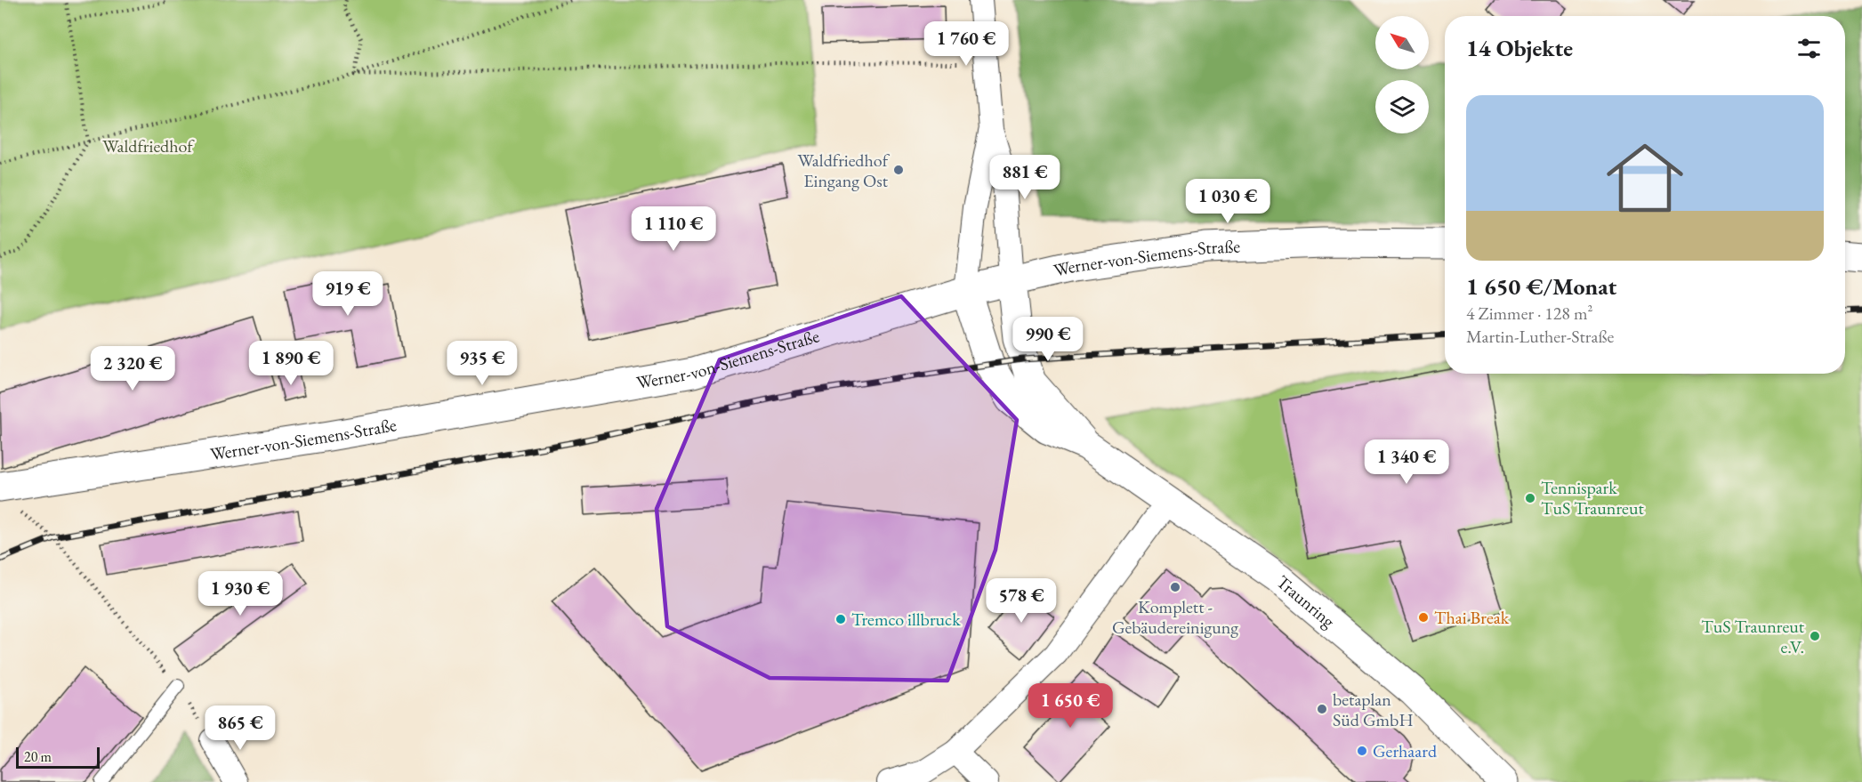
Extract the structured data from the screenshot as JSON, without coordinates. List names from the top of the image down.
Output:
{
  "streets": {
    "street": ["Werner-von-Siemens-Straße", "Traunring"]
  },
  "crossings": [
    ["Werner-von-Siemens-Straße", "Traunring"]
  ],
  "parks": ["Waldfriedhof"],
  "places": [
    "Waldfriedhof Eingang Ost",
    "Tennispark TuS Traunreut",
    "Komplett - Gebäudereinigung",
    "Thai Break",
    "Tremco illbruck",
    "TuS Traunreut e.V.",
    "betaplan Süd GmbH",
    "Gerhaard"
  ],
  "scale_bar": "20 m",
  "north": "top left",
  "page": {
    "heading": "14 Objekte",
    "price": [
      "1 760 €",
      "881 €",
      "1 030 €",
      "1 110 €",
      "919 €",
      "990 €",
      "1 890 €",
      "935 €",
      "2 320 €",
      "1 340 €",
      "1 930 €",
      "578 €",
      "1 650 €",
      "865 €"
    ],
    "list": [
      {
        "name": "1 650 €/Monat",
        "note": "4 Zimmer · 128 m² · Martin-Luther-Straße"
      }
    ],
    "scale": "20 m"
  }
}
